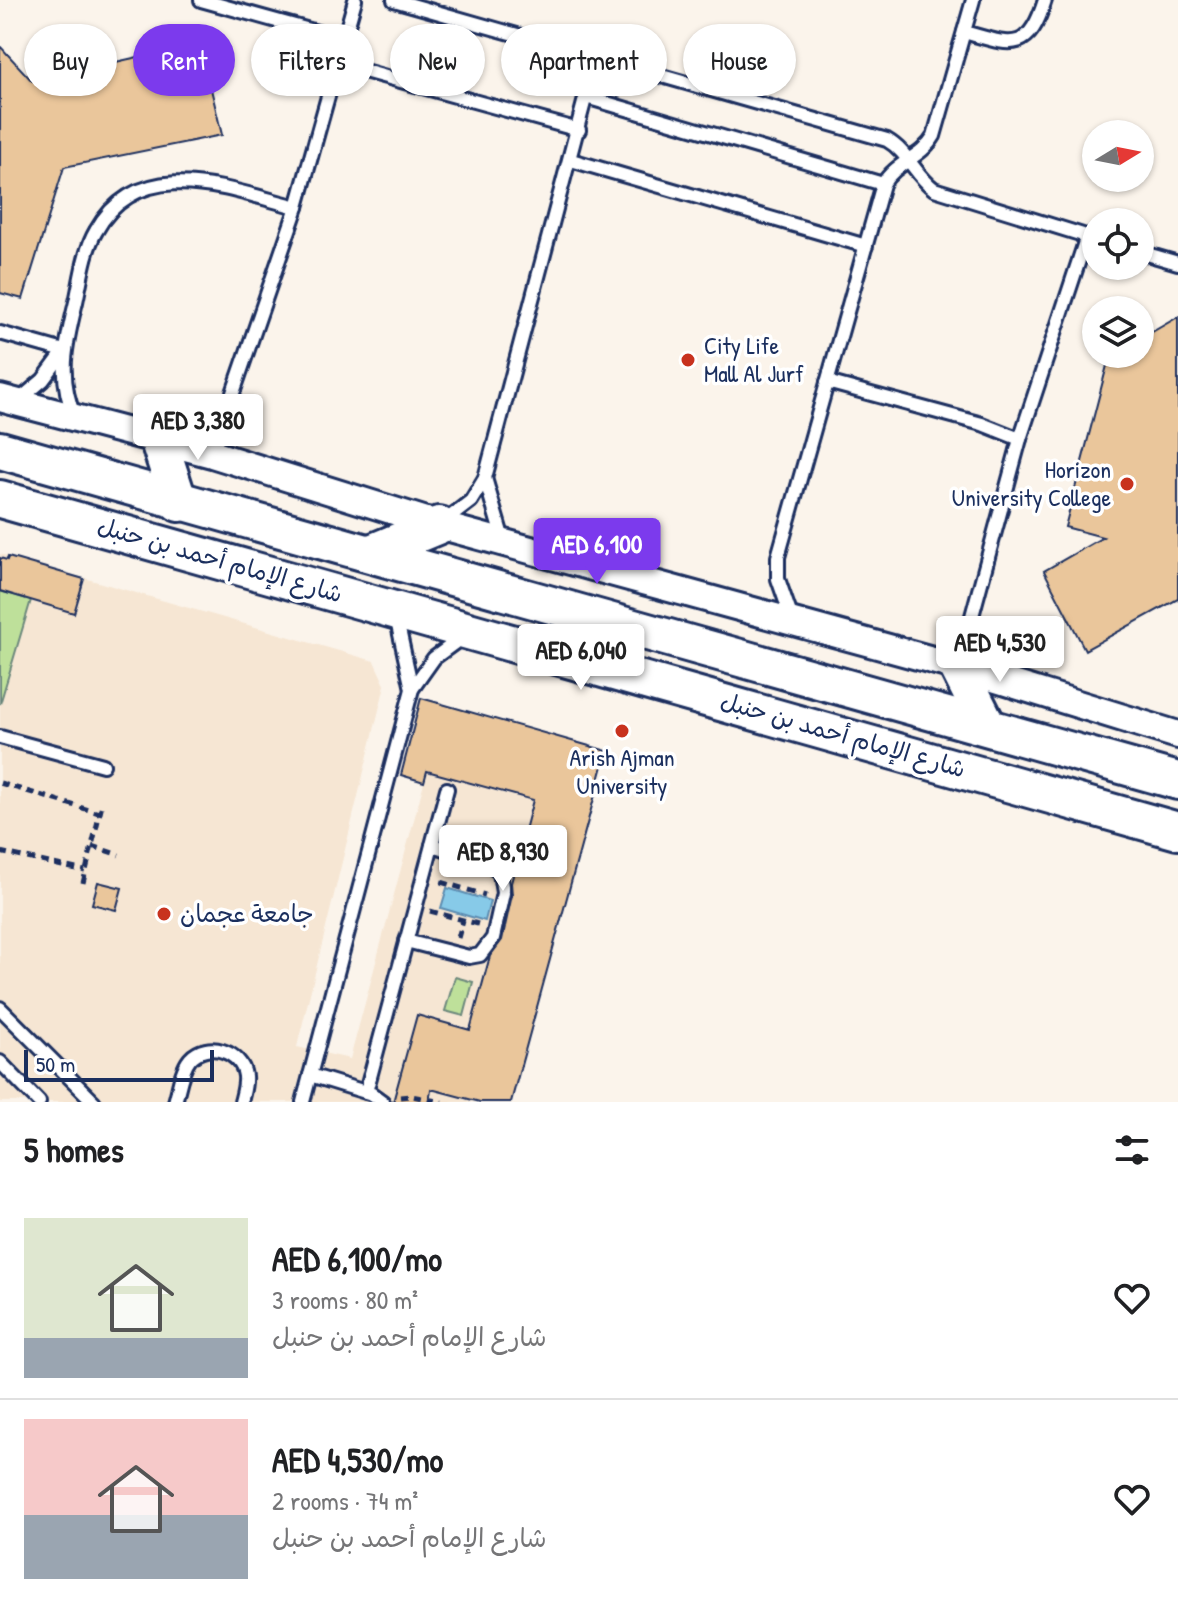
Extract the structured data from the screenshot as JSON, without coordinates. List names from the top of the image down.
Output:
{
  "streets": {
    "street": ["شارع الإمام أحمد بن حنبل"]
  },
  "places": [
    "City Life Mall Al Jurf",
    "Horizon University College",
    "Arish Ajman University",
    "جامعة عجمان"
  ],
  "scale_bar": "50 m",
  "north": "right",
  "page": {
    "chip": [
      "Buy",
      "Rent",
      "Filters",
      "New",
      "Apartment",
      "House"
    ],
    "price": [
      "AED 3,380",
      "AED 6,100",
      "AED 4,530",
      "AED 6,040",
      "AED 8,930"
    ],
    "scale": "50 m",
    "heading": "5 homes",
    "list": [
      {
        "name": "AED 6,100/mo",
        "note": "3 rooms · 80 m² · شارع الإمام أحمد بن حنبل"
      },
      {
        "name": "AED 4,530/mo",
        "note": "2 rooms · 74 m² · شارع الإمام أحمد بن حنبل"
      }
    ]
  }
}
